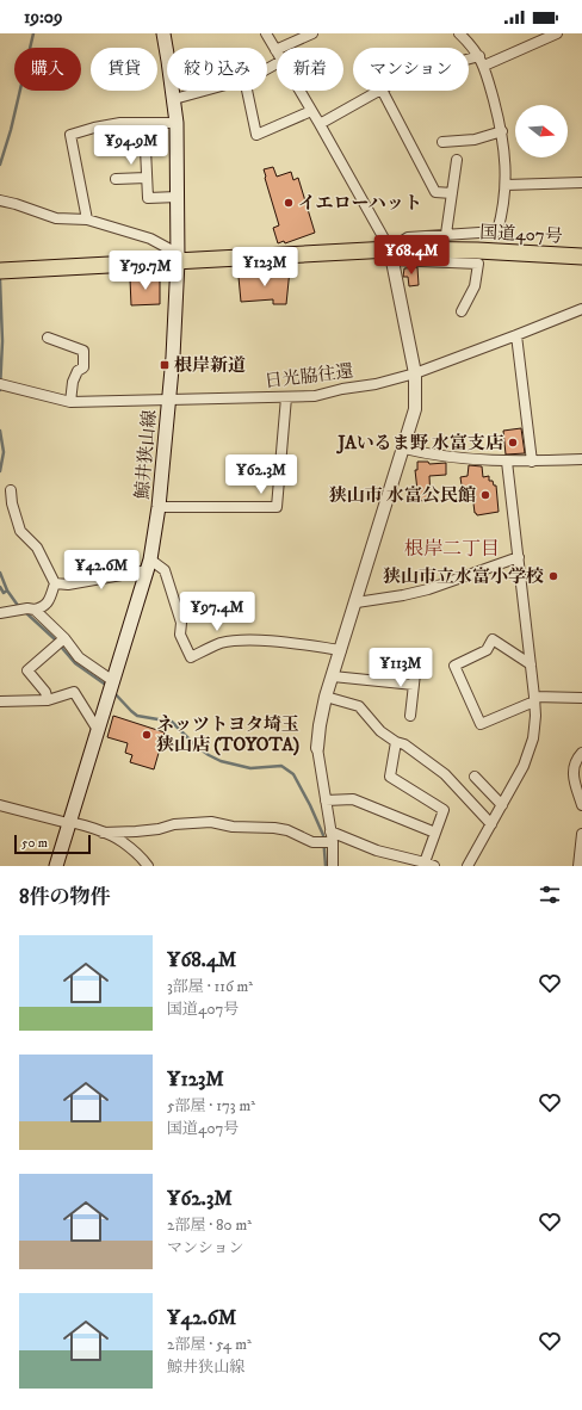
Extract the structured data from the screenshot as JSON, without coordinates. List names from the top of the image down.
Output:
{
  "streets": {
    "highway": ["国道407号"],
    "main road": ["鯨井狭山線"],
    "street": ["日光脇往還"]
  },
  "crossings": [
    ["国道407号", "鯨井狭山線"],
    ["日光脇往還", "鯨井狭山線"]
  ],
  "districts": ["根岸二丁目"],
  "places": {
    "other": [
      "イエローハット",
      "JAいるま野 水富支店",
      "狭山市 水富公民館",
      "狭山市立水富小学校",
      "ネッツトヨタ埼玉 狭山店 (TOYOTA)"
    ],
    "transit": ["根岸新道"]
  },
  "scale_bar": "50 m",
  "north": "right",
  "page": {
    "status": "19:09",
    "chip": [
      "購入",
      "賃貸",
      "絞り込み",
      "新着",
      "マンション"
    ],
    "price": [
      "¥94.9M",
      "¥68.4M",
      "¥123M",
      "¥79.7M",
      "¥62.3M",
      "¥42.6M",
      "¥97.4M",
      "¥113M"
    ],
    "scale": "50 m",
    "heading": "8件の物件",
    "list": [
      {
        "name": "¥68.4M",
        "note": "3部屋 · 116 m² · 国道407号"
      },
      {
        "name": "¥123M",
        "note": "5部屋 · 173 m² · 国道407号"
      },
      {
        "name": "¥62.3M",
        "note": "2部屋 · 80 m² · マンション"
      },
      {
        "name": "¥42.6M",
        "note": "2部屋 · 54 m² · 鯨井狭山線"
      }
    ]
  }
}
